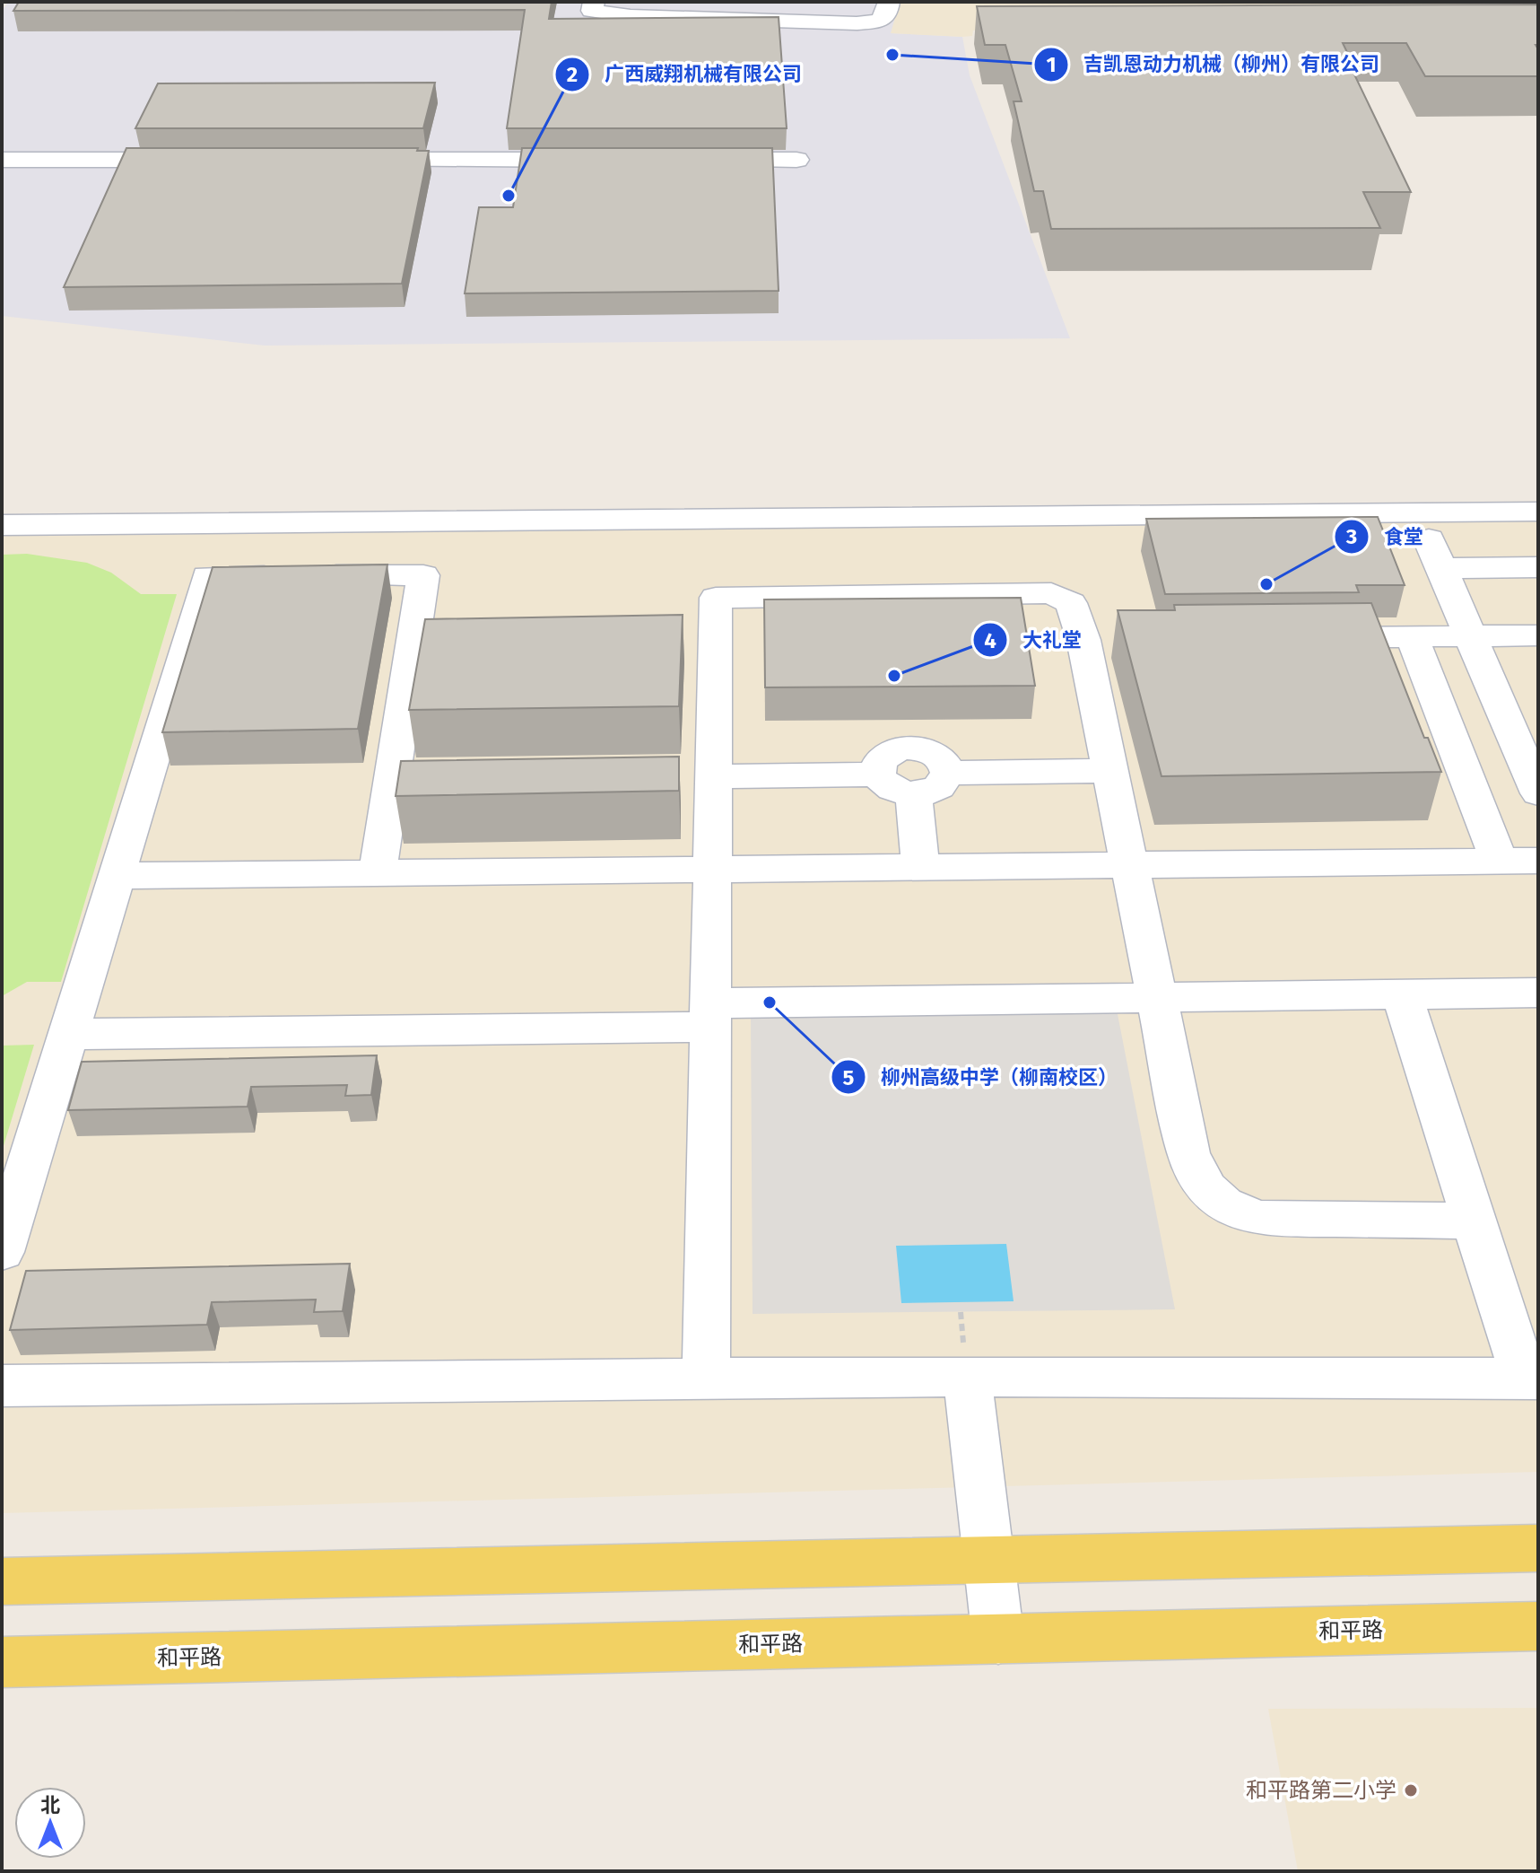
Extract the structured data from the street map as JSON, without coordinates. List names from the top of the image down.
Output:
{
  "streets": {
    "main road": ["和平路"]
  },
  "places": [
    "吉凯恩动力机械（柳州）有限公司",
    "广西威翔机械有限公司",
    "食堂",
    "大礼堂",
    "柳州高级中学（柳南校区）",
    "和平路第二小学"
  ],
  "north": "top"
}
